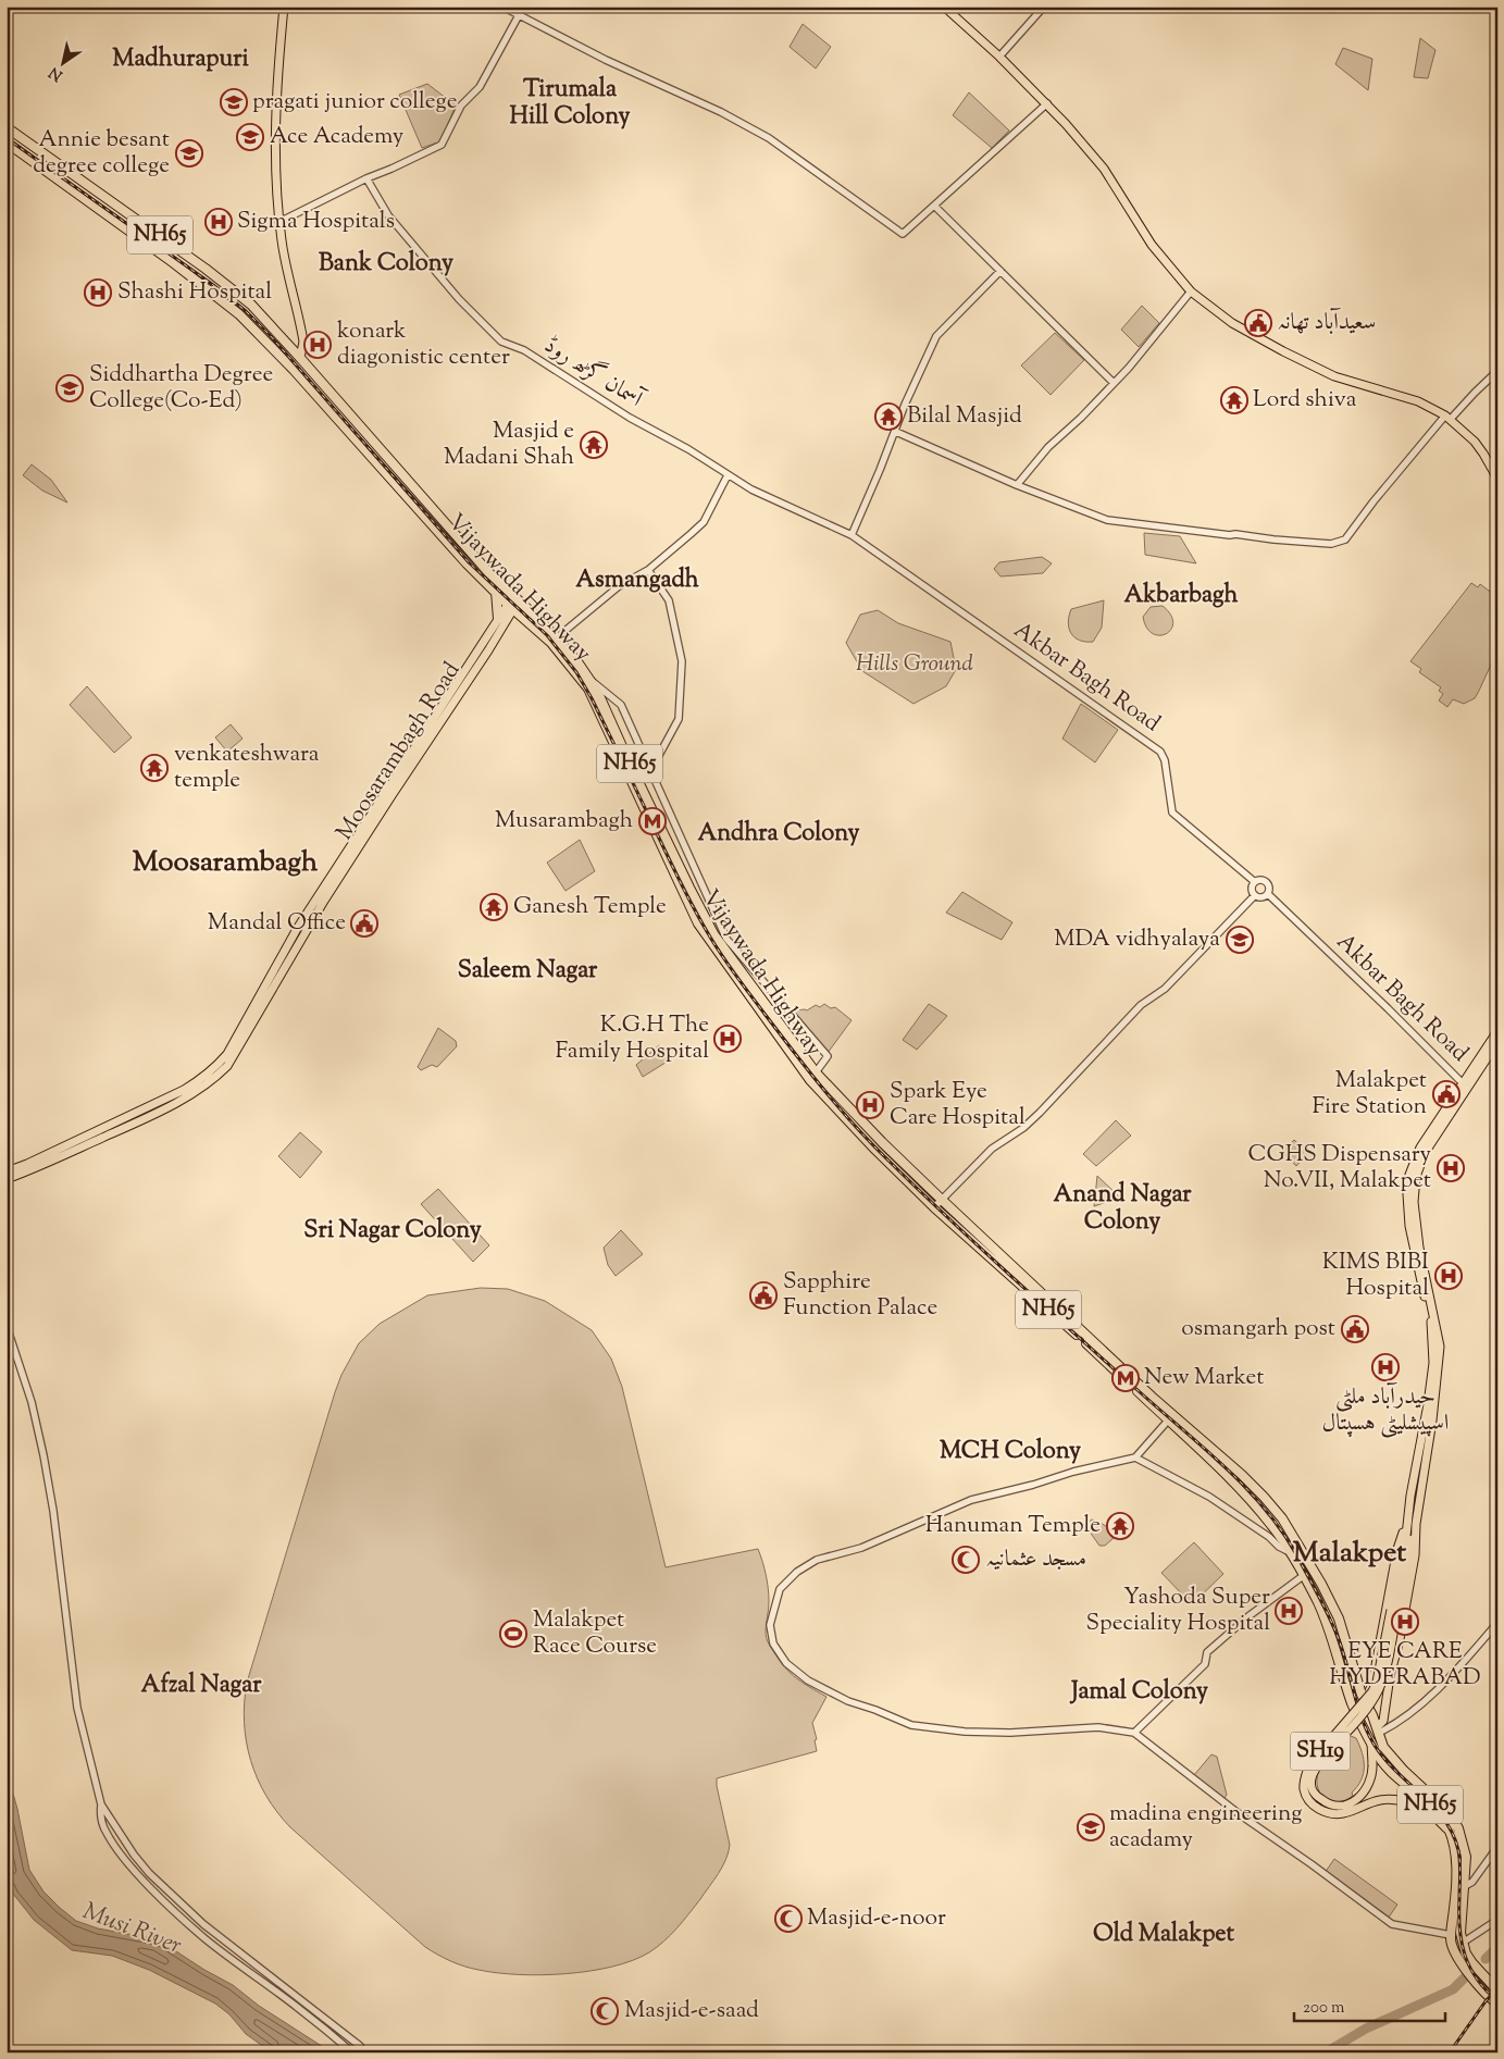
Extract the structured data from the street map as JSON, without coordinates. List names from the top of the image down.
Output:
{
  "streets": {
    "highway": ["NH65", "Vijaywada Highway"],
    "main road": ["Moosarambagh Road", "SH19"],
    "street": ["آسمان گڑھ روڈ", "Akbar Bagh Road"]
  },
  "crossings": [
    ["NH65", "Vijaywada Highway"],
    ["NH65", "SH19"],
    ["آسمان گڑھ روڈ", "Akbar Bagh Road"],
    ["Vijaywada Highway", "Moosarambagh Road"],
    ["Vijaywada Highway", "SH19"],
    ["Akbar Bagh Road", "SH19"]
  ],
  "districts": [
    "Madhurapuri",
    "Tirumala Hill Colony",
    "Bank Colony",
    "Asmangadh",
    "Akbarbagh",
    "Andhra Colony",
    "Moosarambagh",
    "Saleem Nagar",
    "Anand Nagar Colony",
    "Sri Nagar Colony",
    "MCH Colony",
    "Malakpet",
    "Afzal Nagar",
    "Jamal Colony",
    "Old Malakpet"
  ],
  "water": ["Musi River"],
  "parks": ["Hills Ground"],
  "places": {
    "school or university": [
      "pragati junior college",
      "Ace Academy",
      "Annie besant degree college",
      "Siddhartha Degree College(Co-Ed)",
      "MDA vidhyalaya",
      "madina engineering acadamy"
    ],
    "hospital": [
      "Sigma Hospitals",
      "Shashi Hospital",
      "konark diagonistic center",
      "K.G.H The Family Hospital",
      "Spark Eye Care Hospital",
      "CGHS Dispensary No.VII, Malakpet",
      "KIMS BIBI Hospital",
      "حیدرآباد ملٹی اسپیشلیٹی ہسپتال",
      "Yashoda Super Speciality Hospital",
      "EYE CARE HYDERABAD"
    ],
    "public building": [
      "سعیدآباد تھانہ",
      "Mandal Office",
      "Malakpet Fire Station",
      "Sapphire Function Palace",
      "osmangarh post"
    ],
    "temple": [
      "Lord shiva",
      "Bilal Masjid",
      "Masjid e Madani Shah",
      "venkateshwara temple",
      "Ganesh Temple",
      "Hanuman Temple"
    ],
    "metro station": ["Musarambagh", "New Market"],
    "mosque": ["مسجد عثمانیہ", "Masjid-e-noor", "Masjid-e-saad"],
    "sports": ["Malakpet Race Course"]
  },
  "scale_bar": "200 m",
  "north": "bottom left"
}
